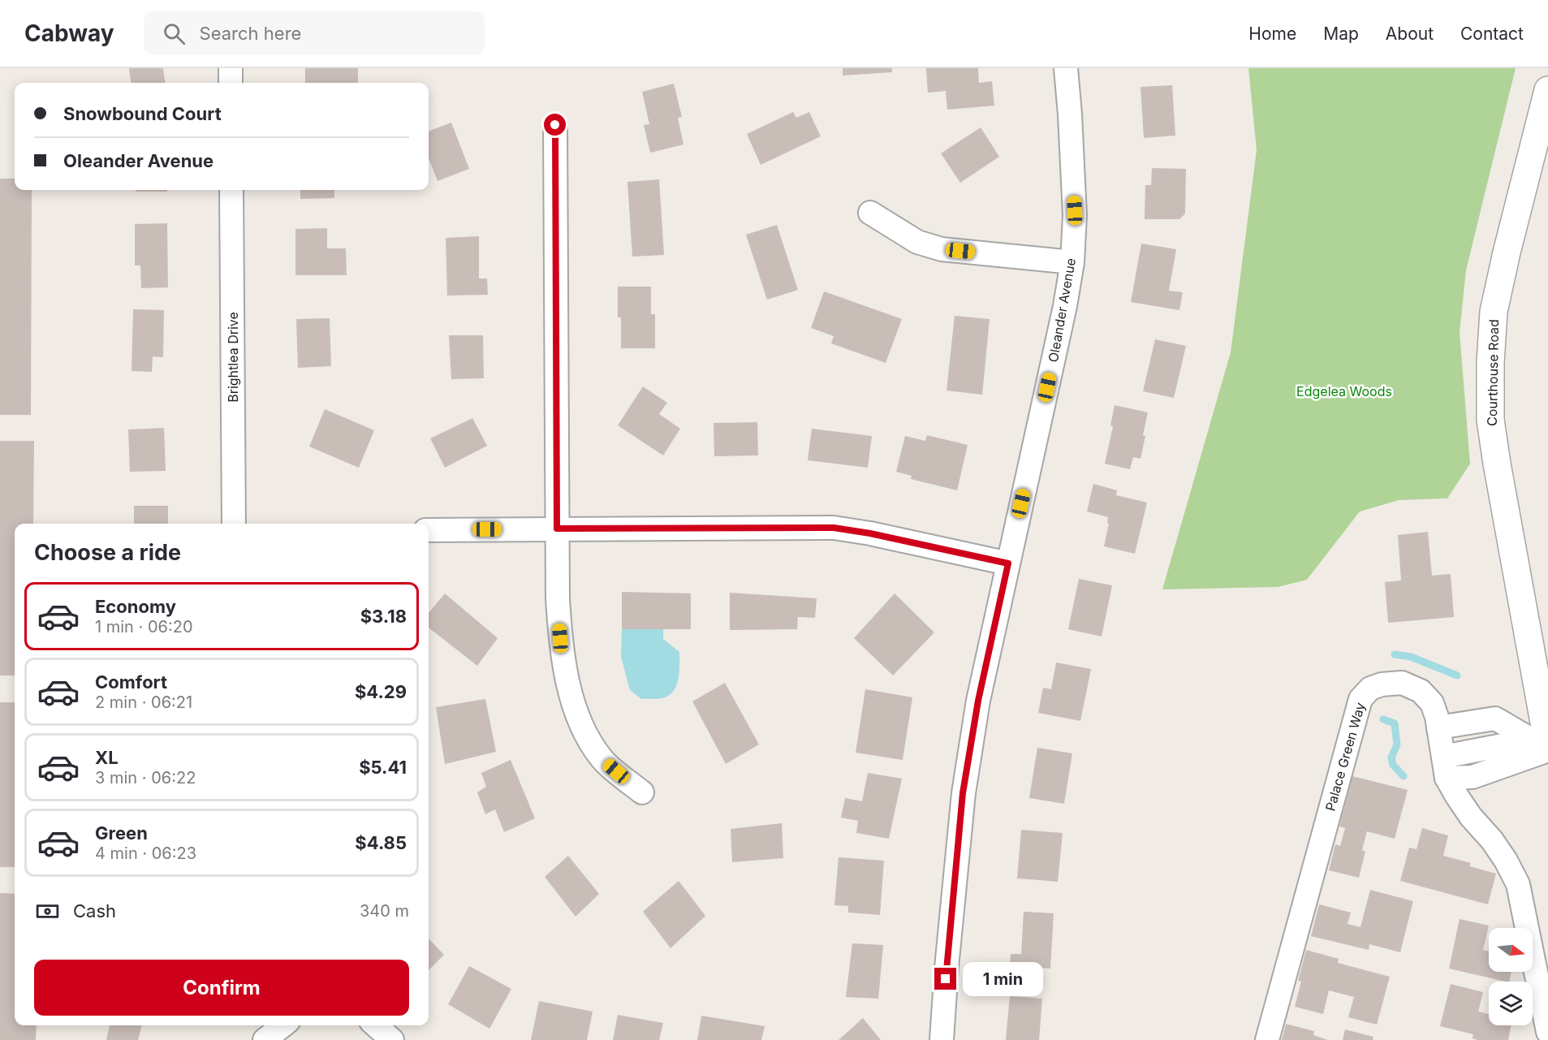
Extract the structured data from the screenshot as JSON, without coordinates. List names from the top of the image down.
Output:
{
  "streets": {
    "street": [
      "Oleander Avenue",
      "Brightlea Drive",
      "Courthouse Road",
      "Palace Green Way"
    ]
  },
  "parks": ["Edgelea Woods"],
  "north": "right",
  "page": {
    "header": "Cabway",
    "search": "Search here",
    "nav": [
      "Home",
      "Map",
      "About",
      "Contact"
    ],
    "banner": ["Snowbound Court", "Oleander Avenue"],
    "heading": "Choose a ride",
    "list": [
      {
        "name": "Economy",
        "note": "1 min · 06:20",
        "value": "$3.18"
      },
      {
        "name": "Comfort",
        "note": "2 min · 06:21",
        "value": "$4.29"
      },
      {
        "name": "XL",
        "note": "3 min · 06:22",
        "value": "$5.41"
      },
      {
        "name": "Green",
        "note": "4 min · 06:23",
        "value": "$4.85"
      }
    ],
    "pay": ["Cash", "340 m"],
    "buttons": "Confirm",
    "bubble": "1 min"
  }
}
